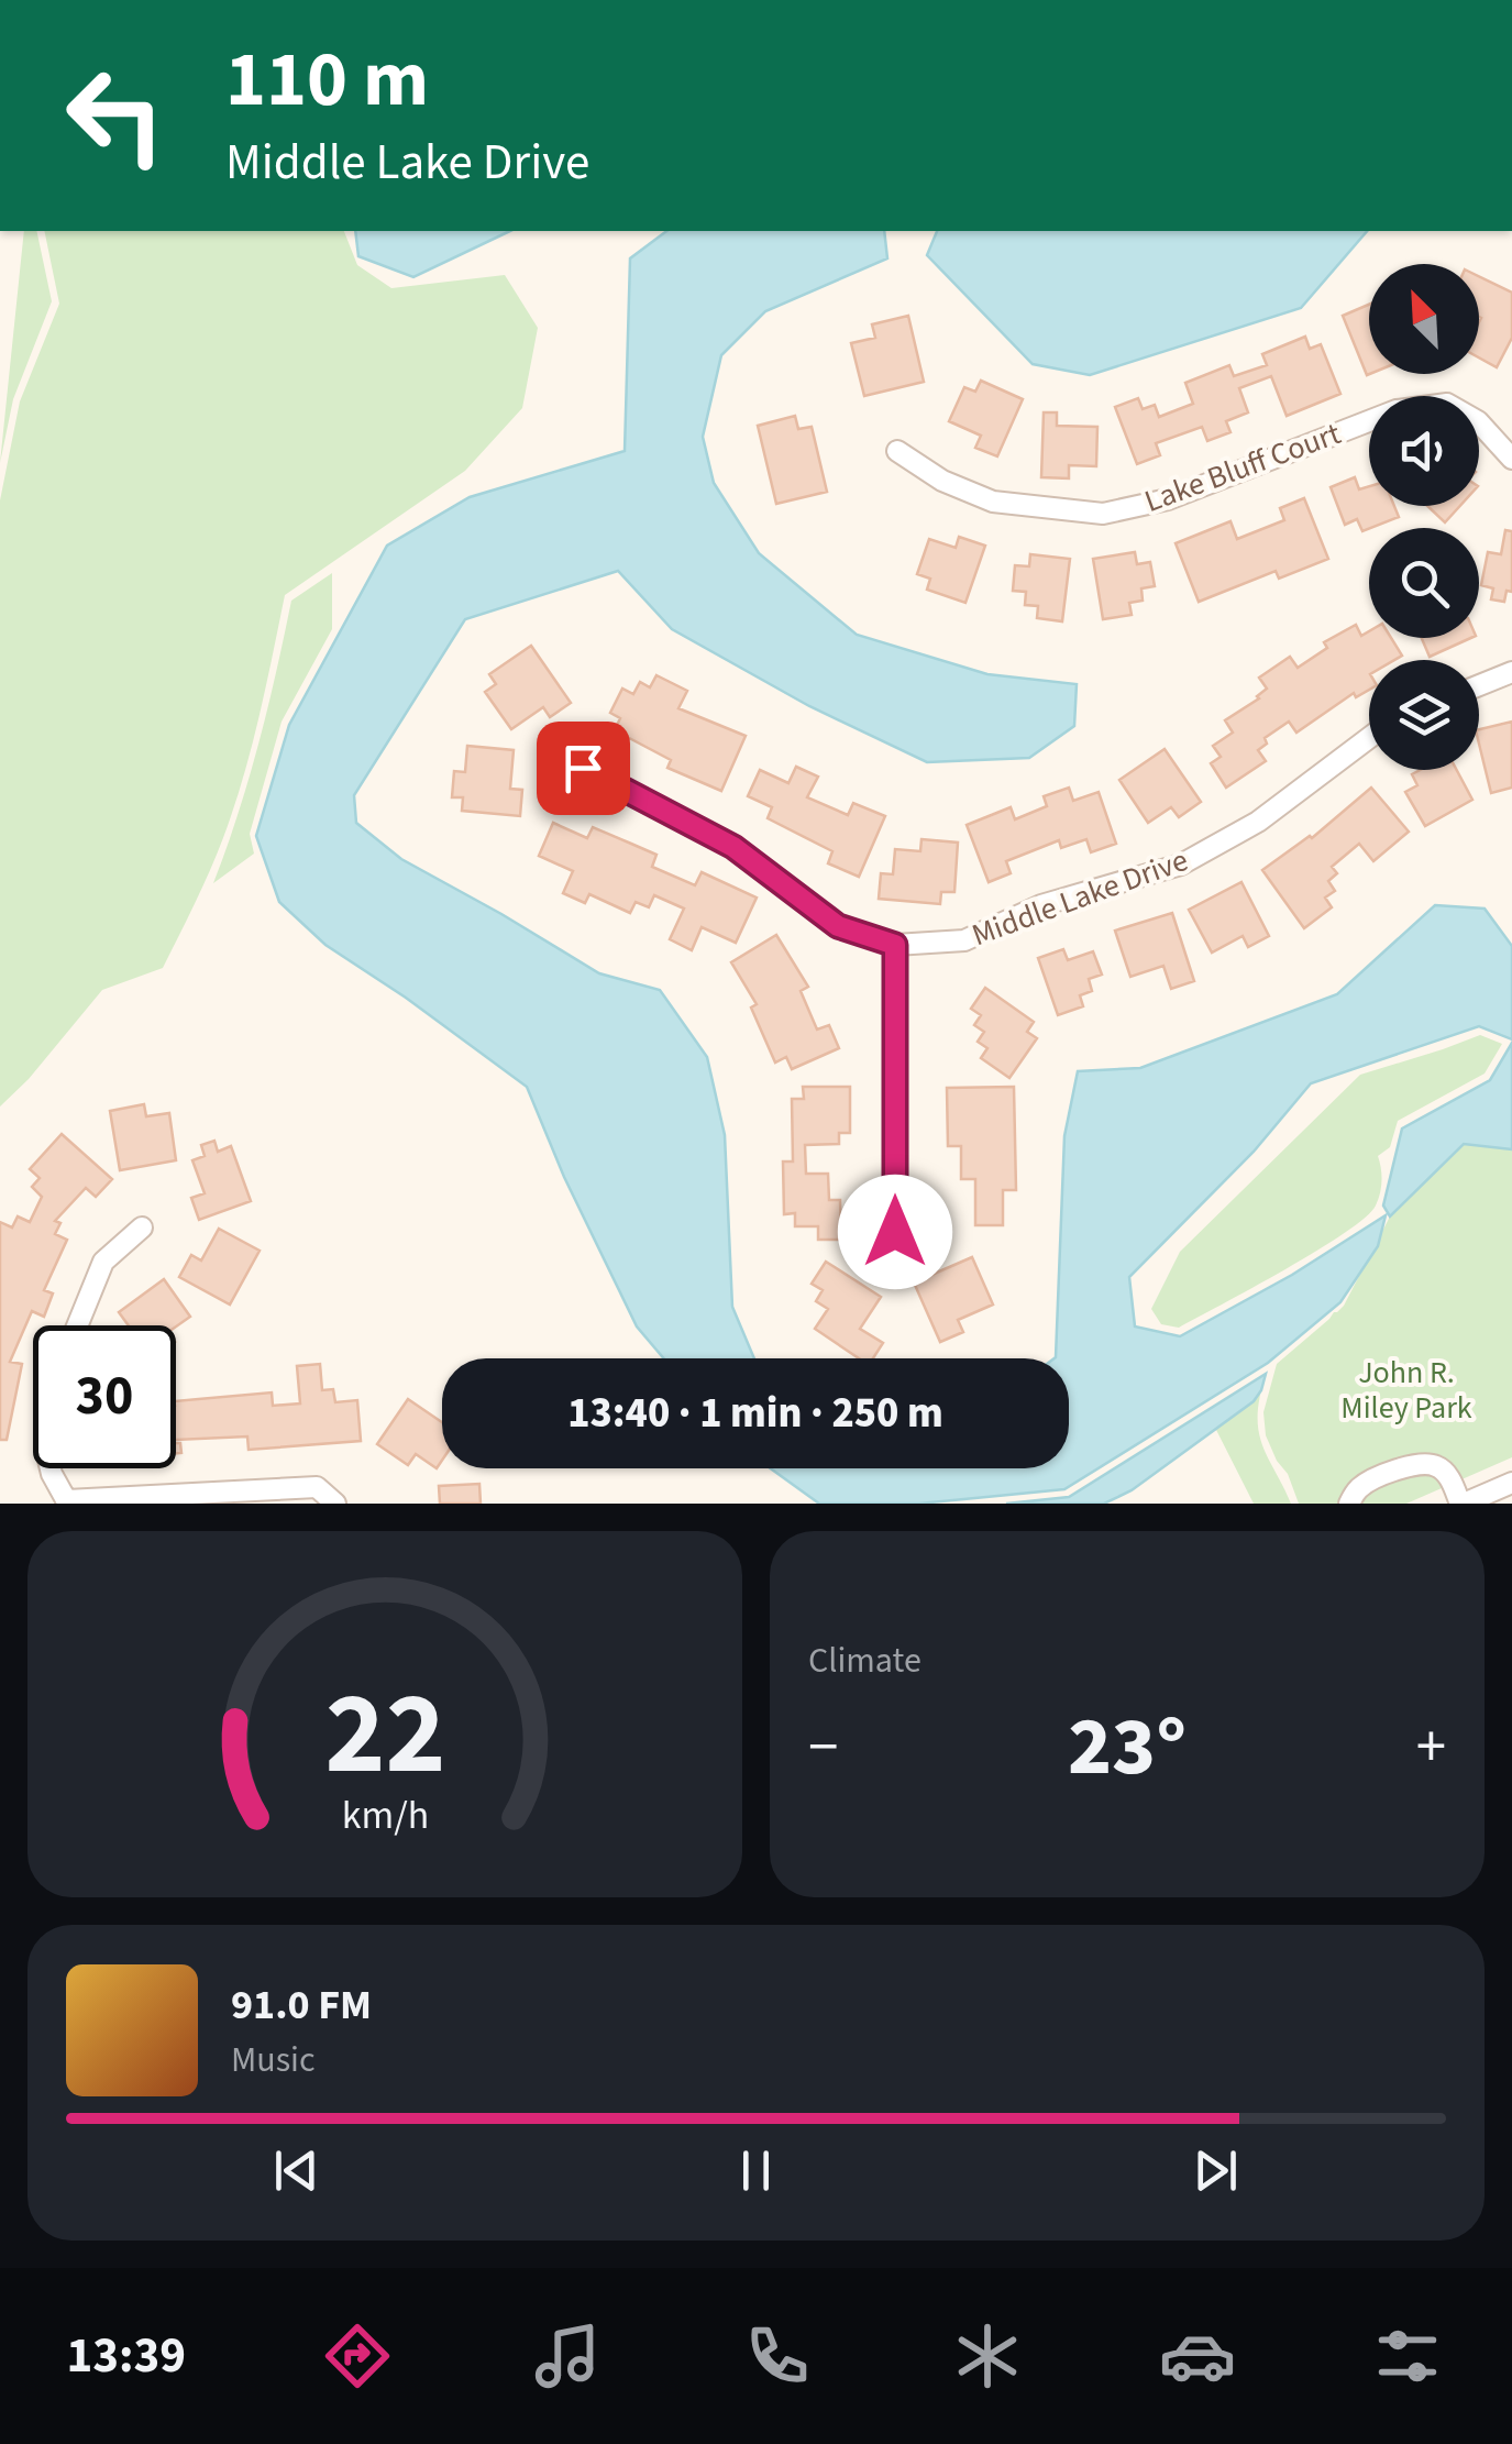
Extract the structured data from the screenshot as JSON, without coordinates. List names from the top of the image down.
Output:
{
  "streets": {
    "street": ["Lake Bluff Court", "Middle Lake Drive"]
  },
  "parks": ["John R. Miley Park"],
  "north": "top left",
  "page": {
    "turn": ["110 m", "Middle Lake Drive"],
    "limit": "30",
    "trip": "13:40 · 1 min · 250 m",
    "tile": "Climate",
    "heat": ["−", "23°", "+"],
    "song": ["91.0 FM", "Music"],
    "tabs": "13:39",
    "gauge": ["22", "km/h"]
  }
}
